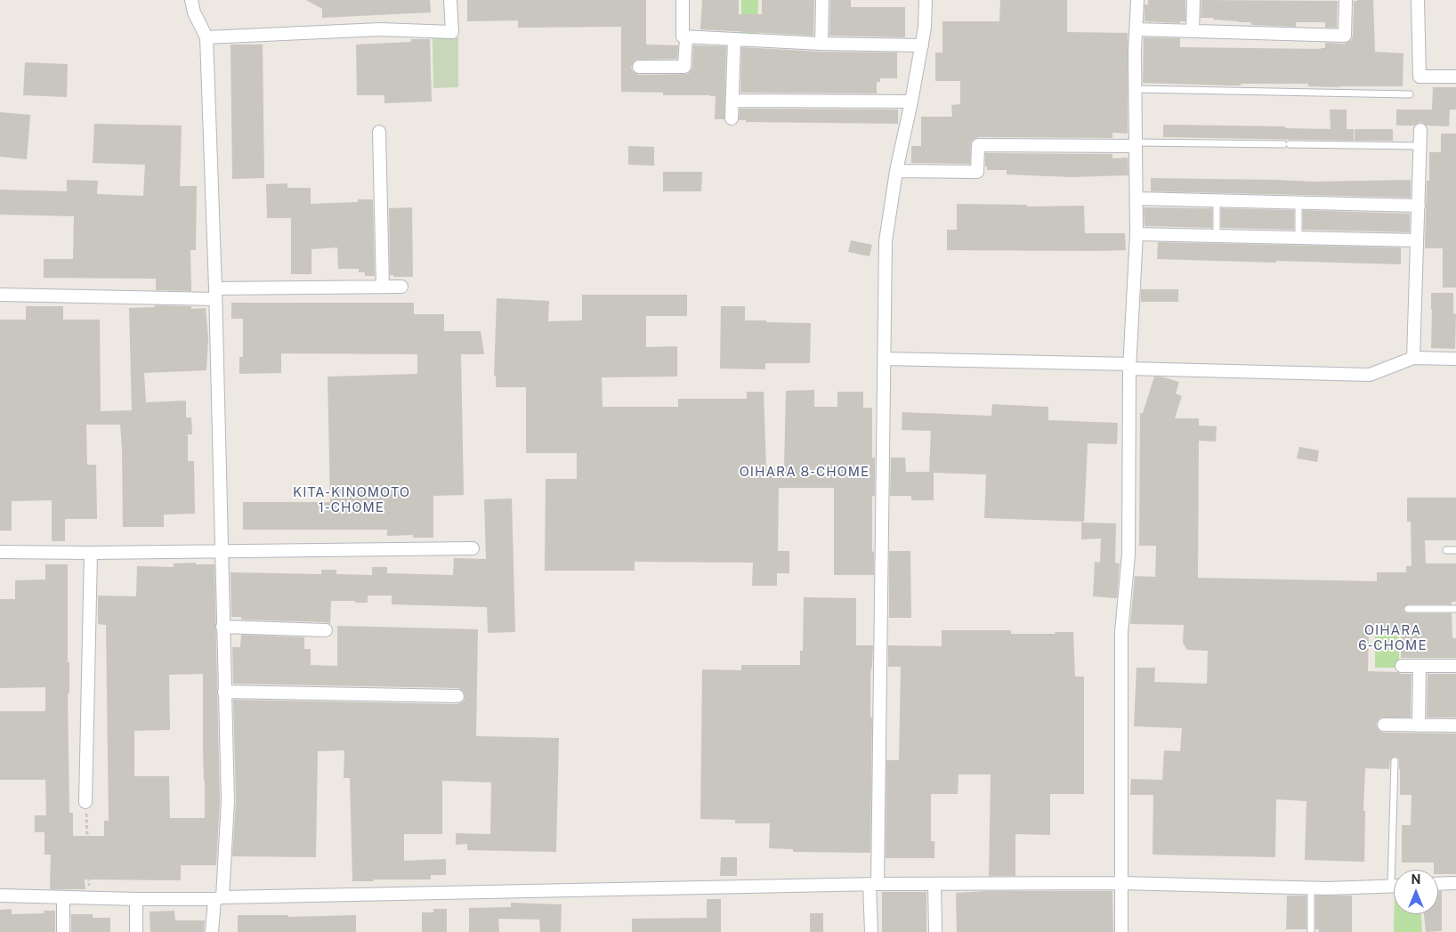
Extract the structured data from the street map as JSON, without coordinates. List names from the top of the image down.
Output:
{
  "districts": ["OIHARA 8-CHOME", "KITA-KINOMOTO 1-CHOME", "OIHARA 6-CHOME"],
  "north": "top"
}
